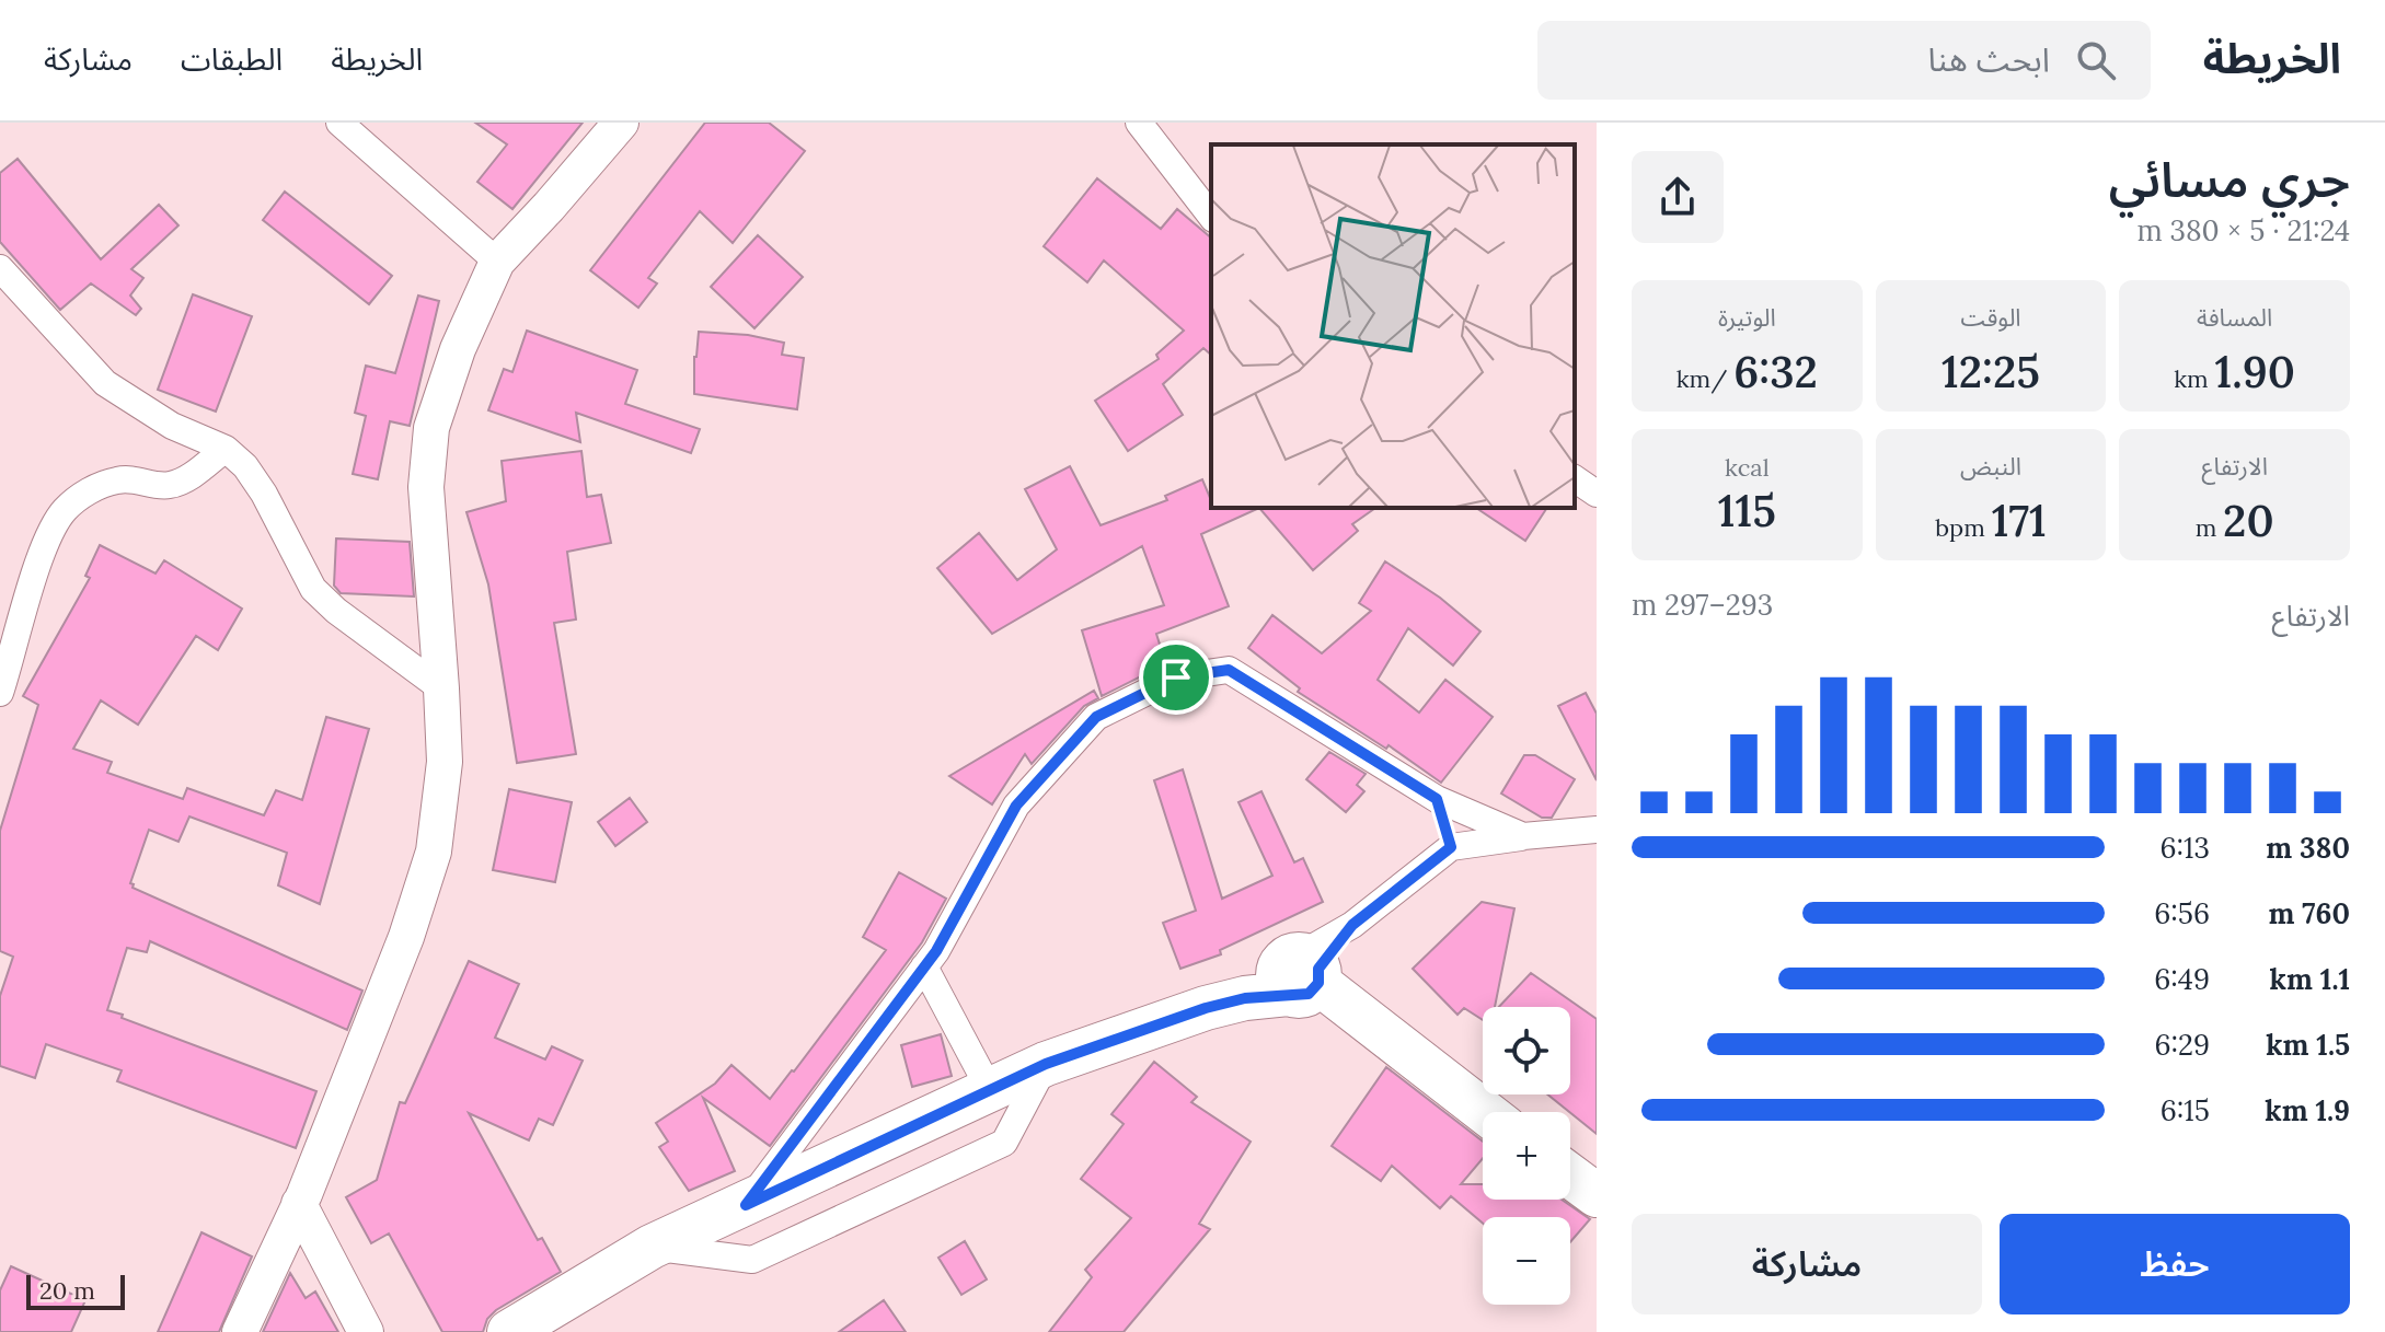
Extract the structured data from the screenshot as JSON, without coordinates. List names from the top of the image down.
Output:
{
  "scale_bar": "20 m",
  "page": {
    "header": "الخريطة",
    "search": "ابحث هنا",
    "nav": ["الخريطة", "الطبقات", "مشاركة"],
    "heading": ["جري مسائي", "21:24 · 5 × 380 m"],
    "stats": [
      ["المسافة", "1.90 km"],
      ["الوقت", "12:25"],
      ["الوتيرة", "6:32 /km"],
      ["الارتفاع", "20 m"],
      ["النبض", "171 bpm"],
      ["kcal", "115"]
    ],
    "chart": ["الارتفاع", "293–297 m"],
    "list": [
      {
        "name": "380 m",
        "note": "6:13"
      },
      {
        "name": "760 m",
        "note": "6:56"
      },
      {
        "name": "1.1 km",
        "note": "6:49"
      },
      {
        "name": "1.5 km",
        "note": "6:29"
      },
      {
        "name": "1.9 km",
        "note": "6:15"
      }
    ],
    "map_buttons": ["+", "−"],
    "buttons": ["حفظ", "مشاركة"],
    "scale": "20 m"
  }
}
